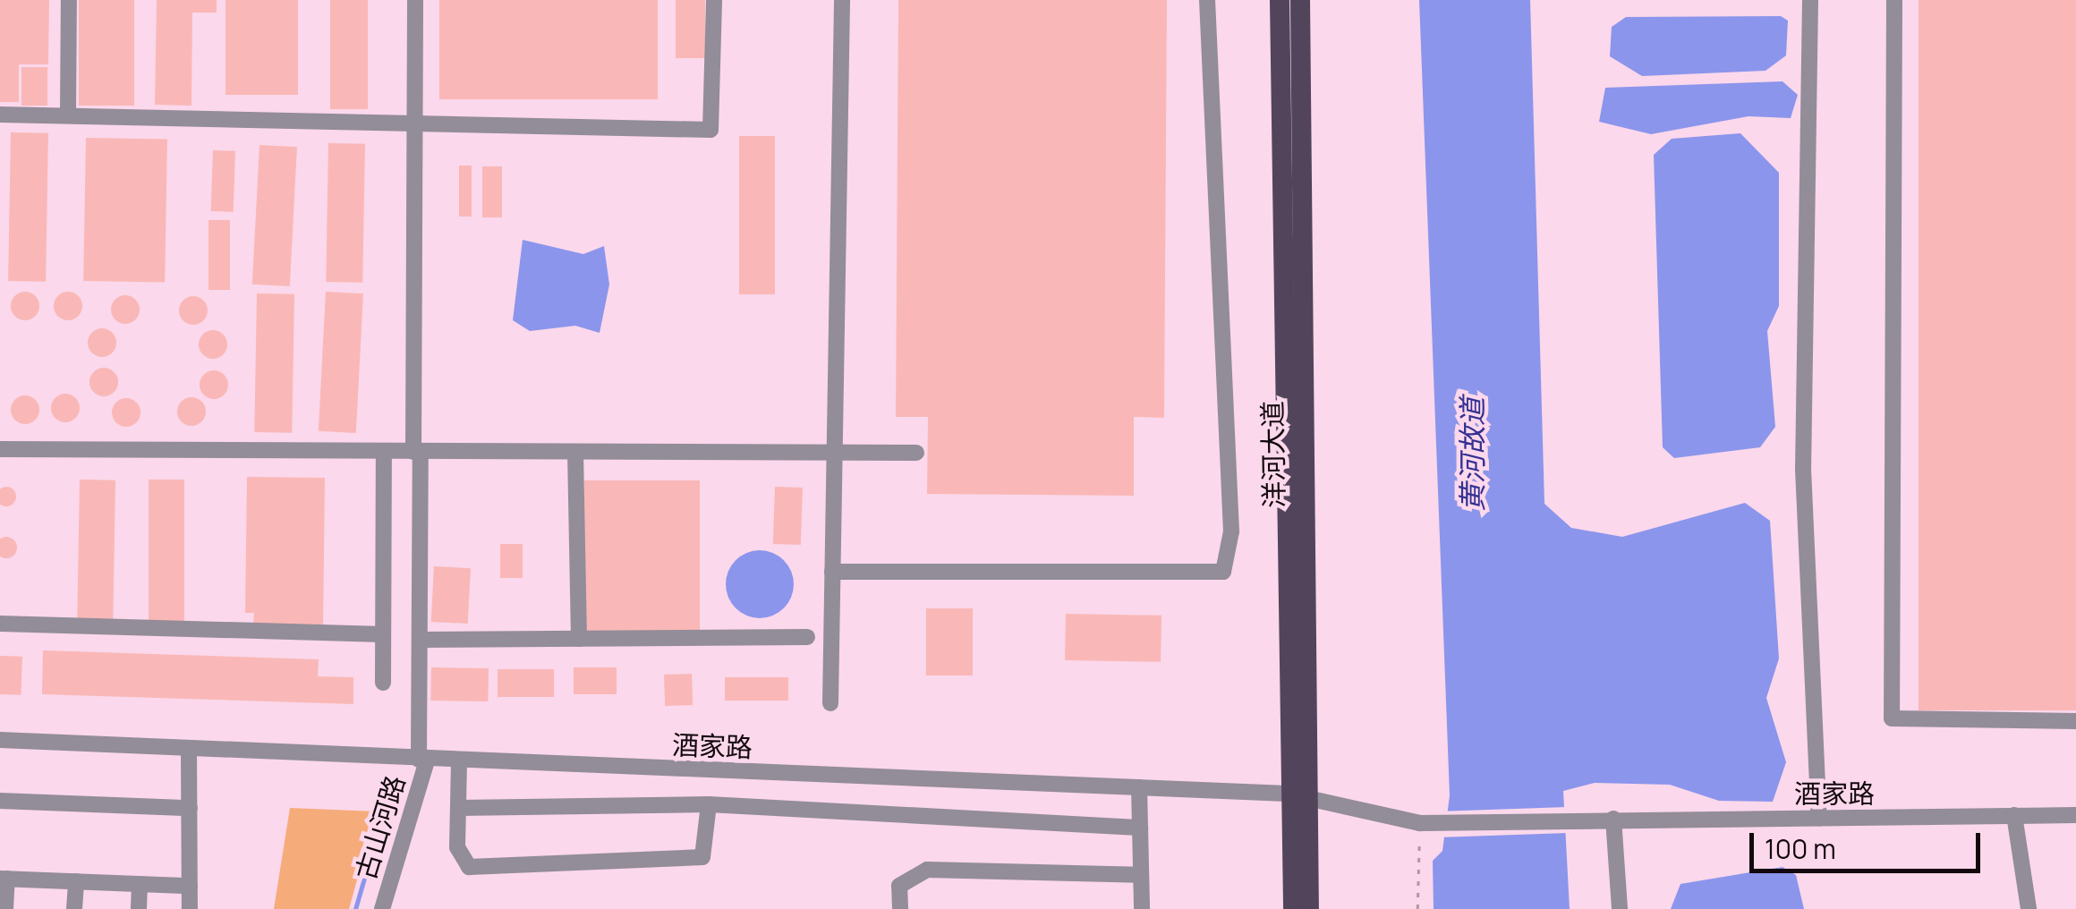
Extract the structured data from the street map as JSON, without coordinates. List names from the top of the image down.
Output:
{
  "streets": {
    "main road": ["洋河大道"],
    "street": ["酒家路", "古山河路"]
  },
  "crossings": [
    ["洋河大道", "酒家路"],
    ["酒家路", "古山河路"]
  ],
  "water": ["黄河故道"],
  "scale_bar": "100 m"
}
